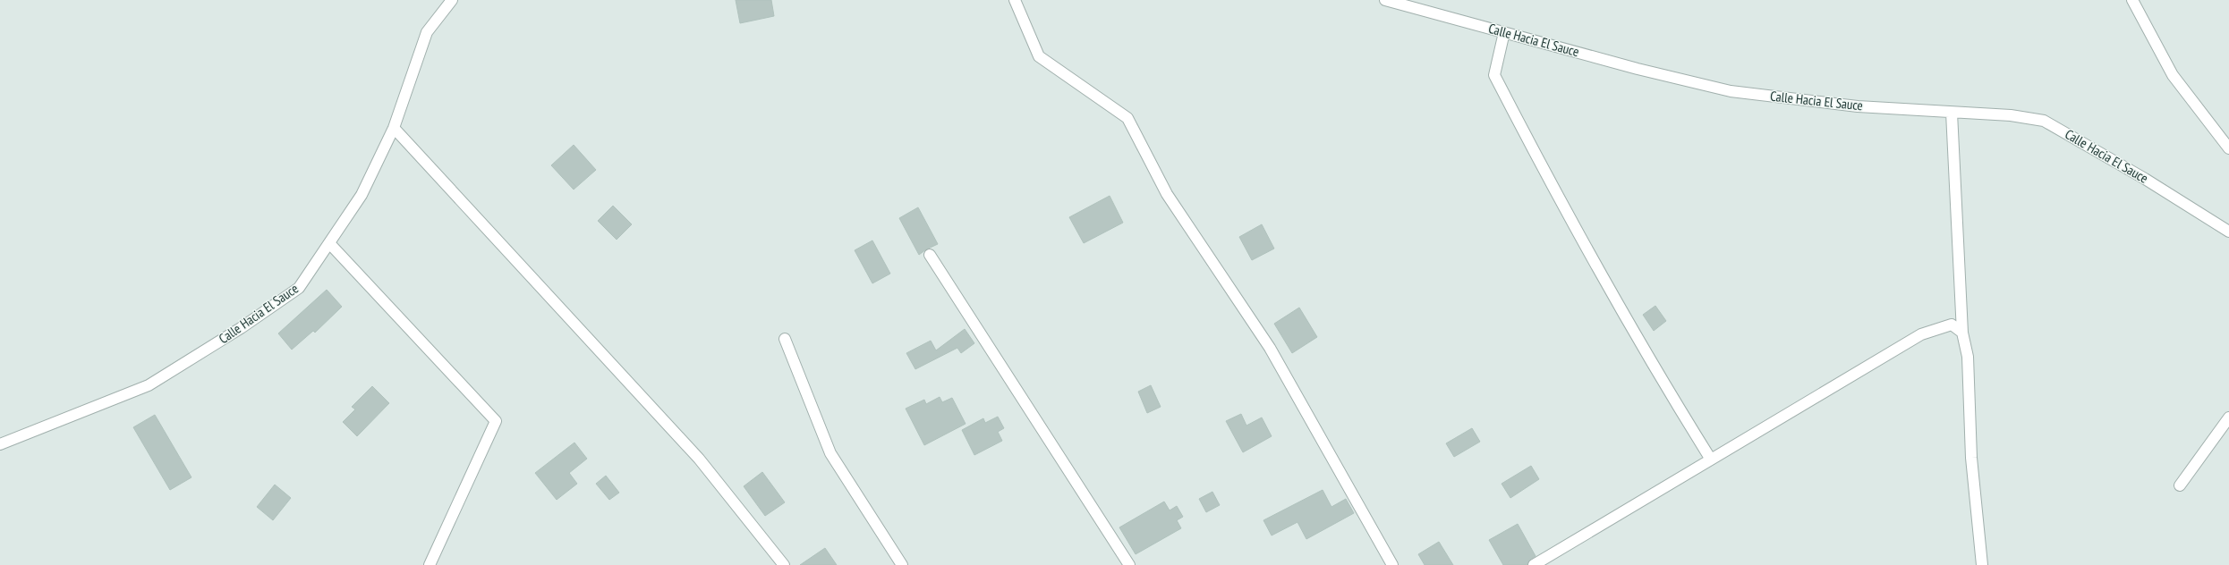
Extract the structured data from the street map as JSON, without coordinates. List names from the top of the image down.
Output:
{
  "streets": {
    "street": ["Calle Hacia El Sauce"]
  }
}
